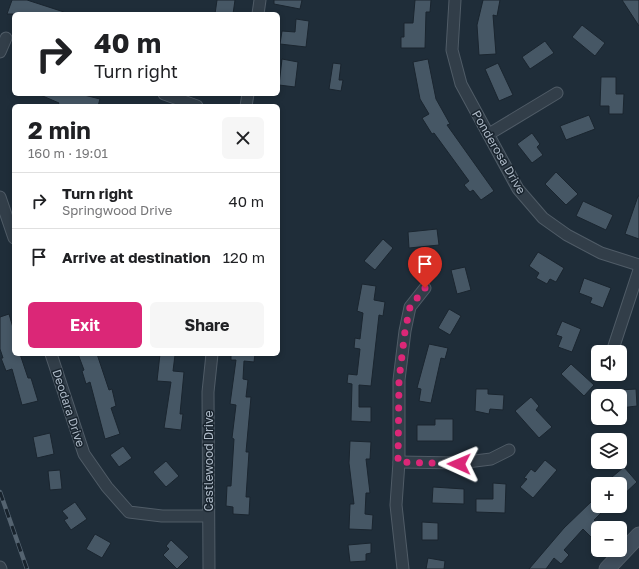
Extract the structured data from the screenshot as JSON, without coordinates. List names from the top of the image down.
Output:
{
  "streets": {
    "street": ["Ponderosa Drive", "Deodara Drive", "Castlewood Drive"]
  },
  "crossings": [
    ["Deodara Drive", "Castlewood Drive"]
  ],
  "page": {
    "turn": ["40 m", "Turn right"],
    "heading": ["2 min", "160 m · 19:01"],
    "list": [
      {
        "name": "Turn right",
        "note": "Springwood Drive",
        "value": "40 m"
      },
      {
        "name": "Arrive at destination",
        "value": "120 m"
      }
    ],
    "buttons": ["Exit", "Share"],
    "map_buttons": ["+", "−"]
  }
}
